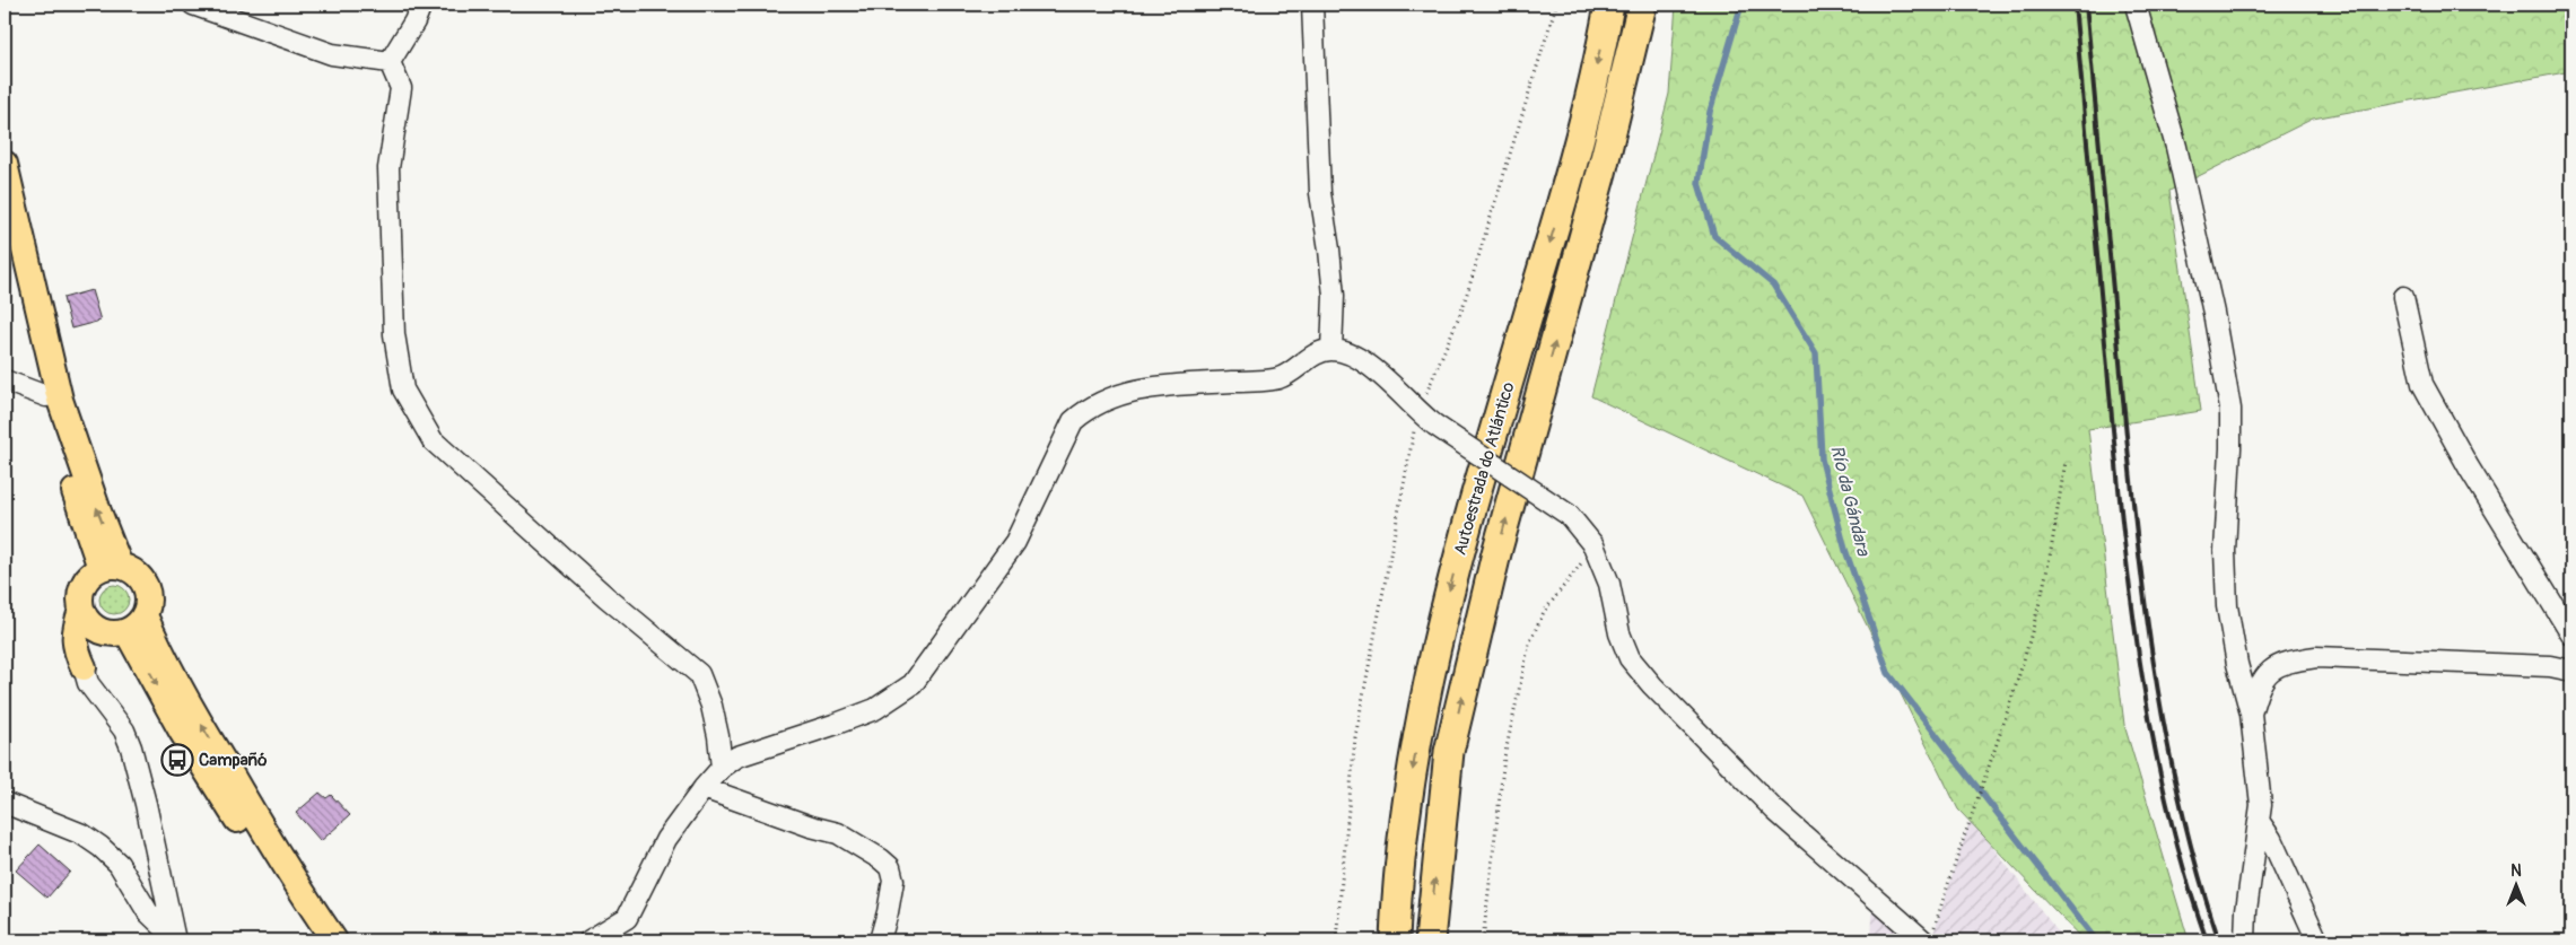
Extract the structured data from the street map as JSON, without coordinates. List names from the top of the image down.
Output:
{
  "streets": {
    "highway": ["Autoestrada do Atlántico"]
  },
  "water": ["Río da Gándara"],
  "places": {
    "bus stop": ["Campañó"]
  },
  "north": "top"
}
